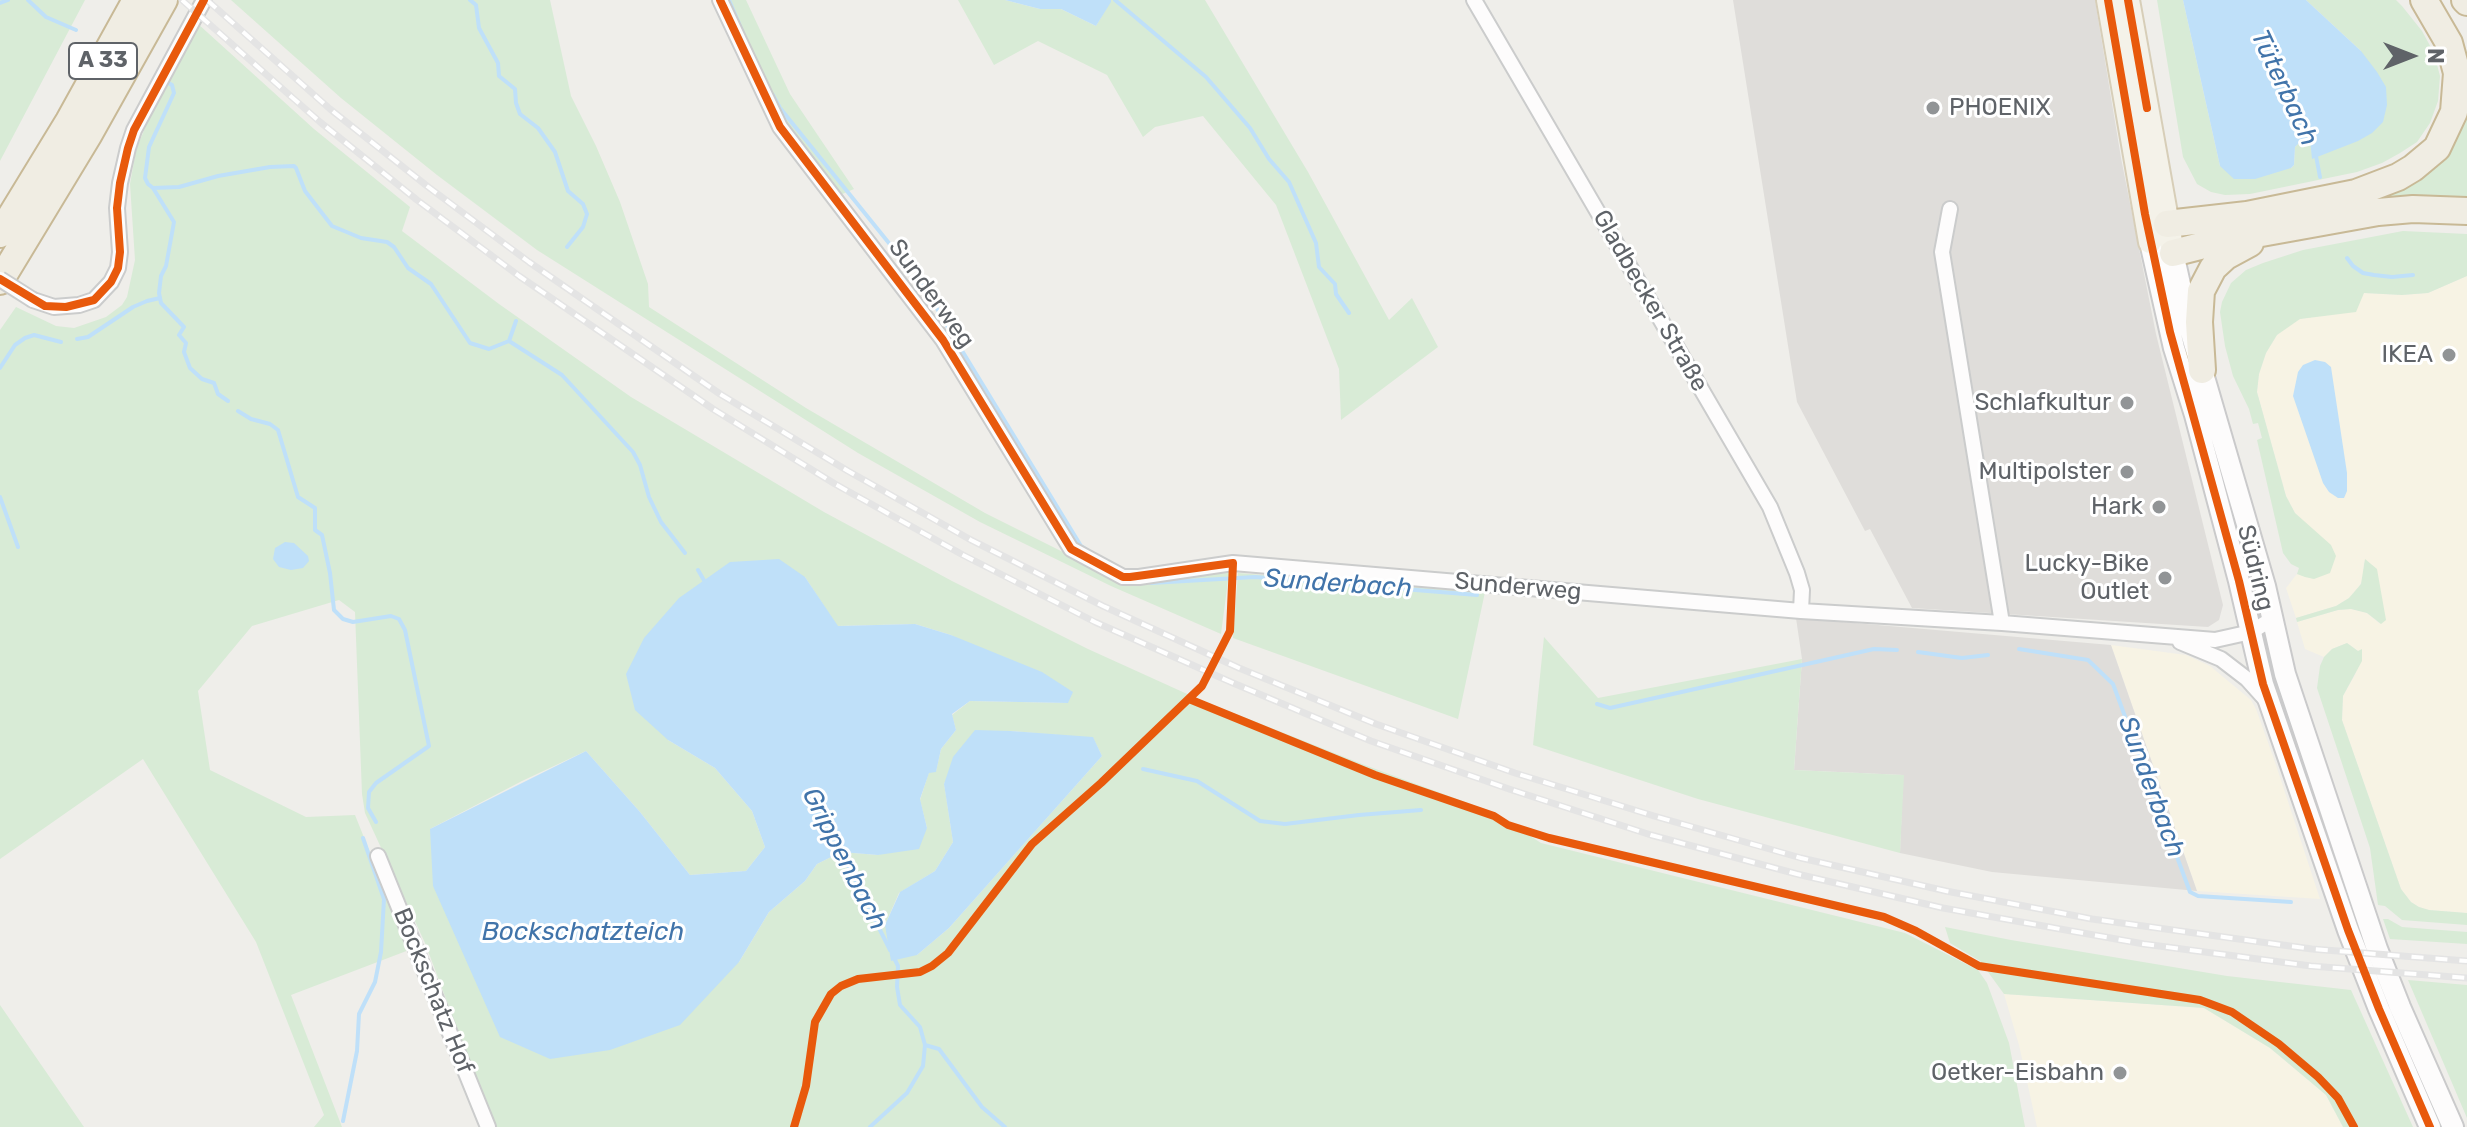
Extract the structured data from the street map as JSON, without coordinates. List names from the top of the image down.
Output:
{
  "streets": {
    "highway": ["A 33"],
    "main road": ["Südring"],
    "street": ["Sunderweg", "Gladbecker Straße", "Bockschatz Hof"]
  },
  "crossings": [
    ["Sunderweg", "Gladbecker Straße"],
    ["Sunderweg", "Südring"]
  ],
  "water": [
    "Tüterbach",
    "Sunderbach",
    "Grippenbach",
    "Bockschatzteich"
  ],
  "places": [
    "PHOENIX",
    "IKEA",
    "Schlafkultur",
    "Multipolster",
    "Hark",
    "Lucky-Bike Outlet",
    "Oetker-Eisbahn"
  ],
  "north": "right"
}
